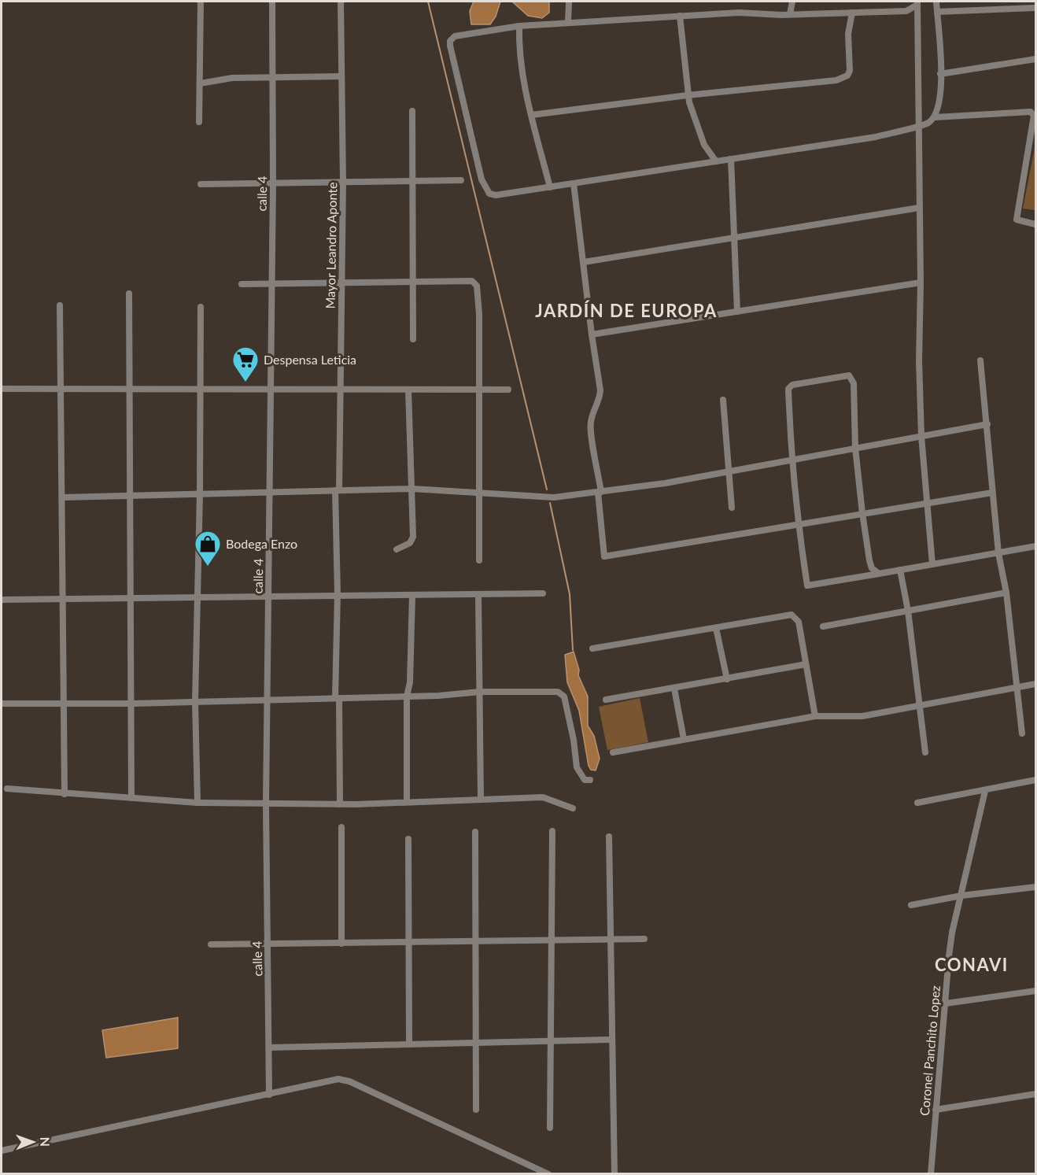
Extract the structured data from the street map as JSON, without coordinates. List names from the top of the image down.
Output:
{
  "streets": {
    "street": ["calle 4", "Mayor Leandro Aponte", "Coronel Panchito Lopez"]
  },
  "districts": ["JARDÍN DE EUROPA", "CONAVI"],
  "places": {
    "supermarket": ["Despensa Leticia"],
    "shop": ["Bodega Enzo"]
  },
  "north": "right"
}
